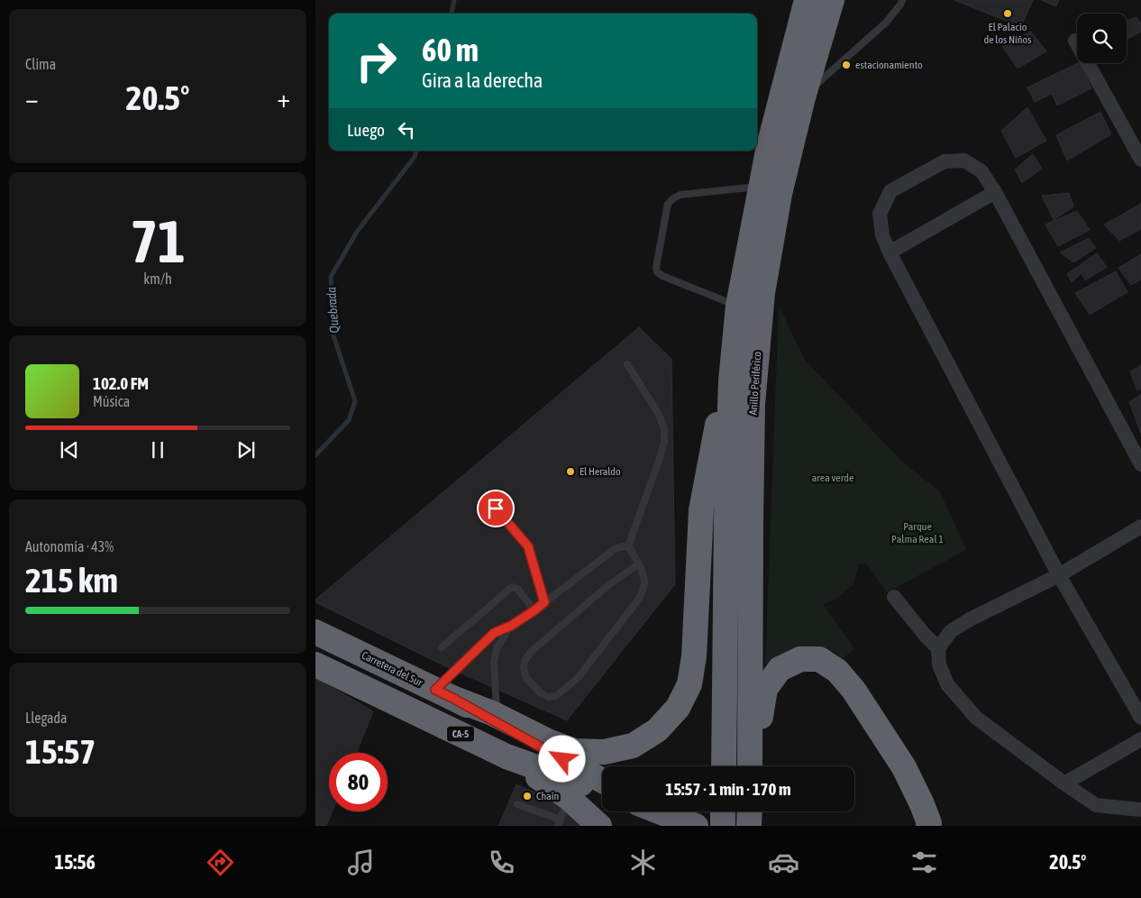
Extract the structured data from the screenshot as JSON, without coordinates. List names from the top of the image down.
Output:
{
  "streets": {
    "highway": ["Anillo Periférico", "Carretera del Sur", "CA-5"]
  },
  "water": ["Quebrada"],
  "parks": ["area verde", "Parque Palma Real 1"],
  "places": [
    "El Palacio de los Niños",
    "estacionamiento",
    "El Heraldo",
    "Chain"
  ],
  "page": {
    "tile": [
      "Clima",
      ["71", "km/h"],
      ["Autonomía · 43%", "215 km"],
      ["Llegada", "15:57"]
    ],
    "turn": ["60 m", "Gira a la derecha"],
    "heat": ["−", "20.5°", "+"],
    "then": "Luego",
    "song": ["102.0 FM", "Música"],
    "limit": "80",
    "trip": "15:57 · 1 min · 170 m",
    "tabs": ["15:56", "20.5°"]
  }
}
